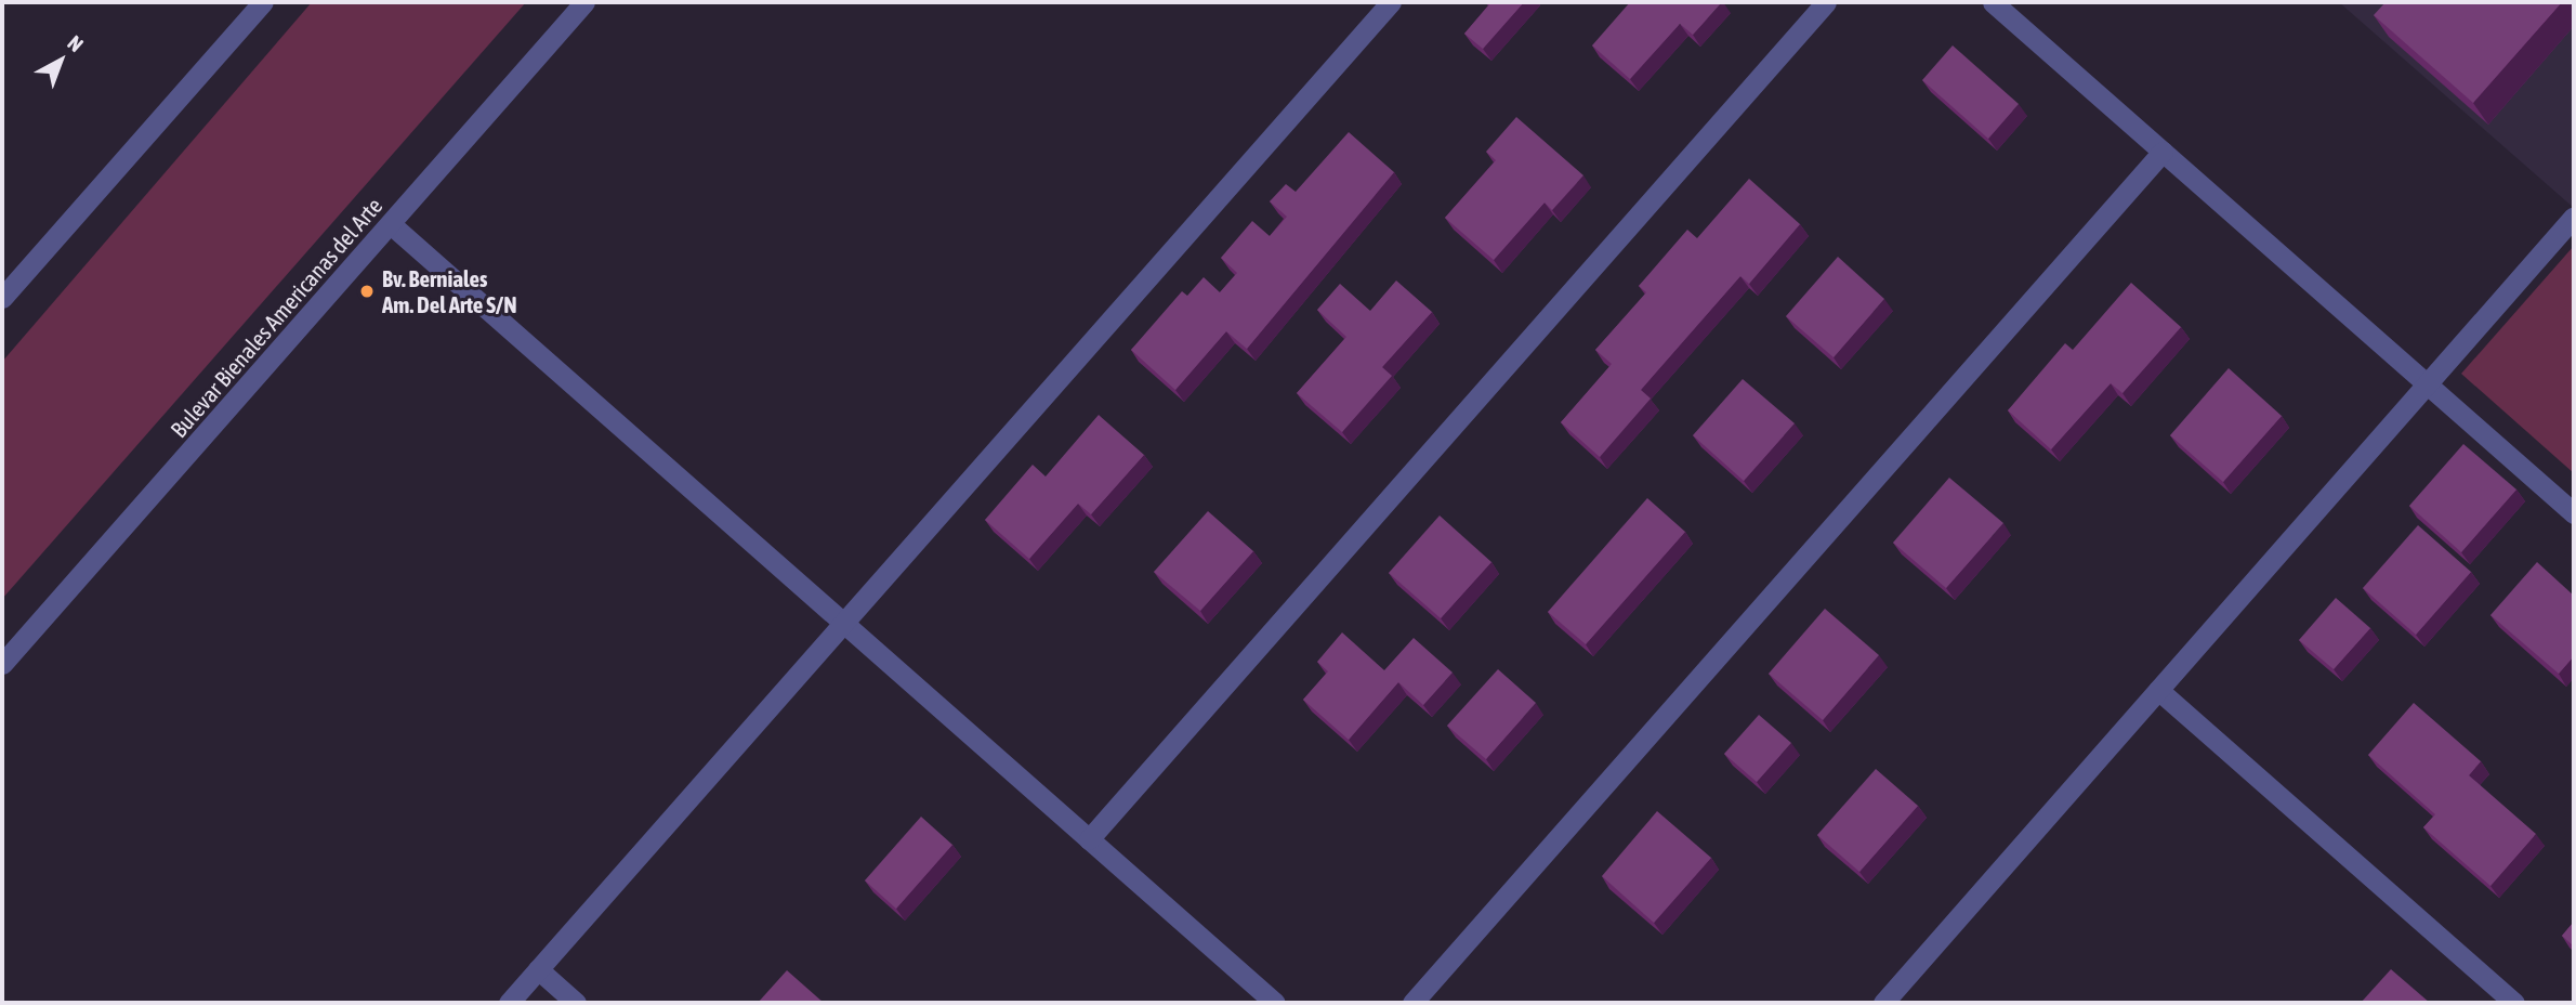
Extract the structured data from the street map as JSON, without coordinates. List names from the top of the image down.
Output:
{
  "streets": {
    "street": ["Bulevar Bienales Americanas del Arte"]
  },
  "places": ["Bv. Berniales Am. Del Arte S/N"],
  "north": "top right"
}
